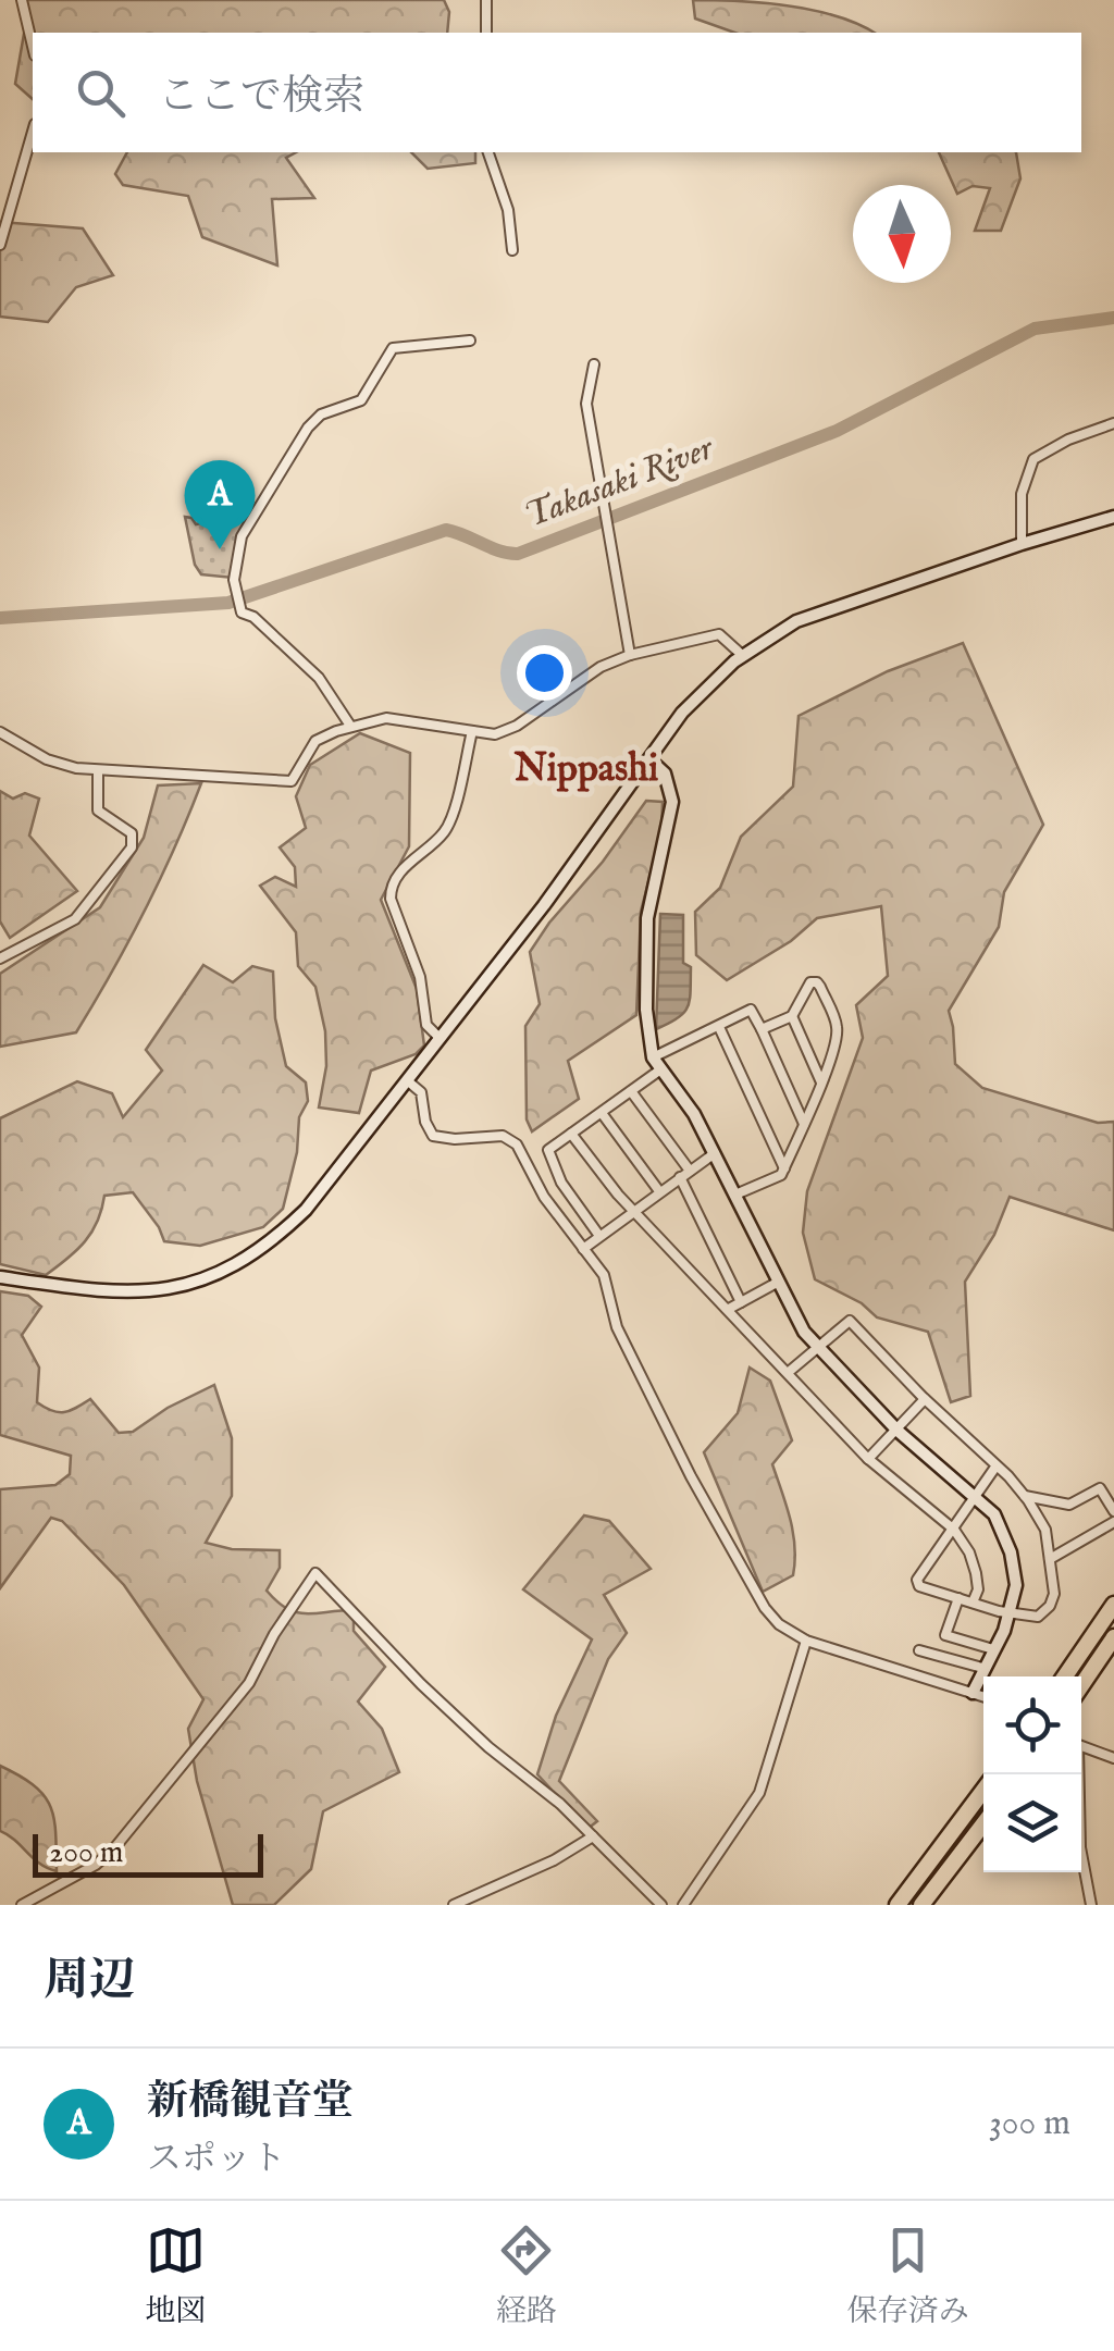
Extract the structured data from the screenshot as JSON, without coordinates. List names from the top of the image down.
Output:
{
  "districts": ["Nippashi"],
  "water": ["Takasaki River"],
  "scale_bar": "200 m",
  "north": "bottom",
  "page": {
    "search": "ここで検索",
    "pins": "A",
    "scale": "200 m",
    "heading": "周辺",
    "list": [
      {
        "mark": "A",
        "name": "新橋観音堂",
        "note": "スポット",
        "value": "300 m"
      }
    ],
    "nav": ["地図", "経路", "保存済み"]
  }
}
